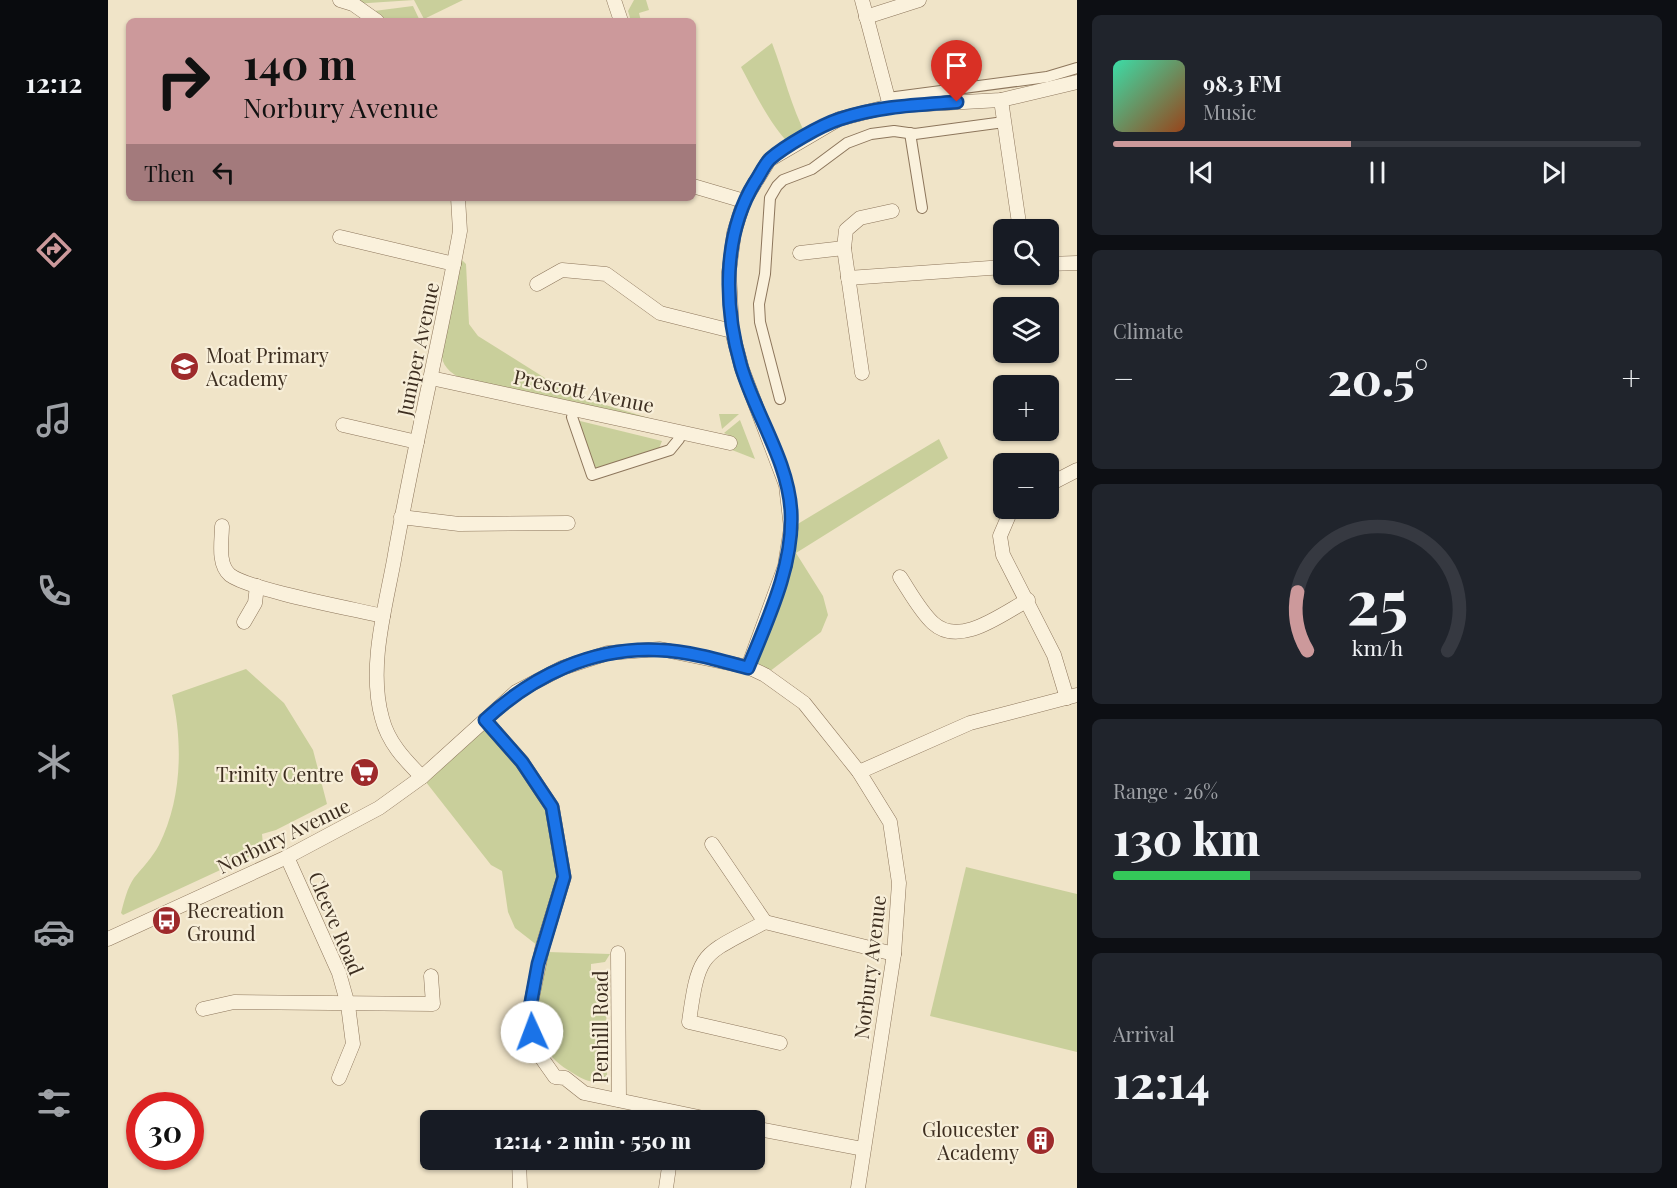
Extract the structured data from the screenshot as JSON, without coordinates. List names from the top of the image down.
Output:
{
  "streets": {
    "street": [
      "Juniper Avenue",
      "Prescott Avenue",
      "Norbury Avenue",
      "Cleeve Road",
      "Penhill Road"
    ]
  },
  "crossings": [
    ["Juniper Avenue", "Prescott Avenue"],
    ["Juniper Avenue", "Norbury Avenue"],
    ["Norbury Avenue", "Cleeve Road"],
    ["Norbury Avenue", "Penhill Road"]
  ],
  "places": {
    "school or university": ["Moat Primary Academy"],
    "supermarket": ["Trinity Centre"],
    "bus stop": ["Recreation Ground"],
    "building": ["Gloucester Academy"]
  },
  "page": {
    "tabs": "12:12",
    "turn": ["140 m", "Norbury Avenue"],
    "song": ["98.3 FM", "Music"],
    "then": "Then",
    "map_buttons": ["+", "−"],
    "tile": [
      "Climate",
      ["Range · 26%", "130 km"],
      ["Arrival", "12:14"]
    ],
    "heat": ["−", "20.5°", "+"],
    "limit": "30",
    "trip": "12:14 · 2 min · 550 m",
    "gauge": ["25", "km/h"]
  }
}
